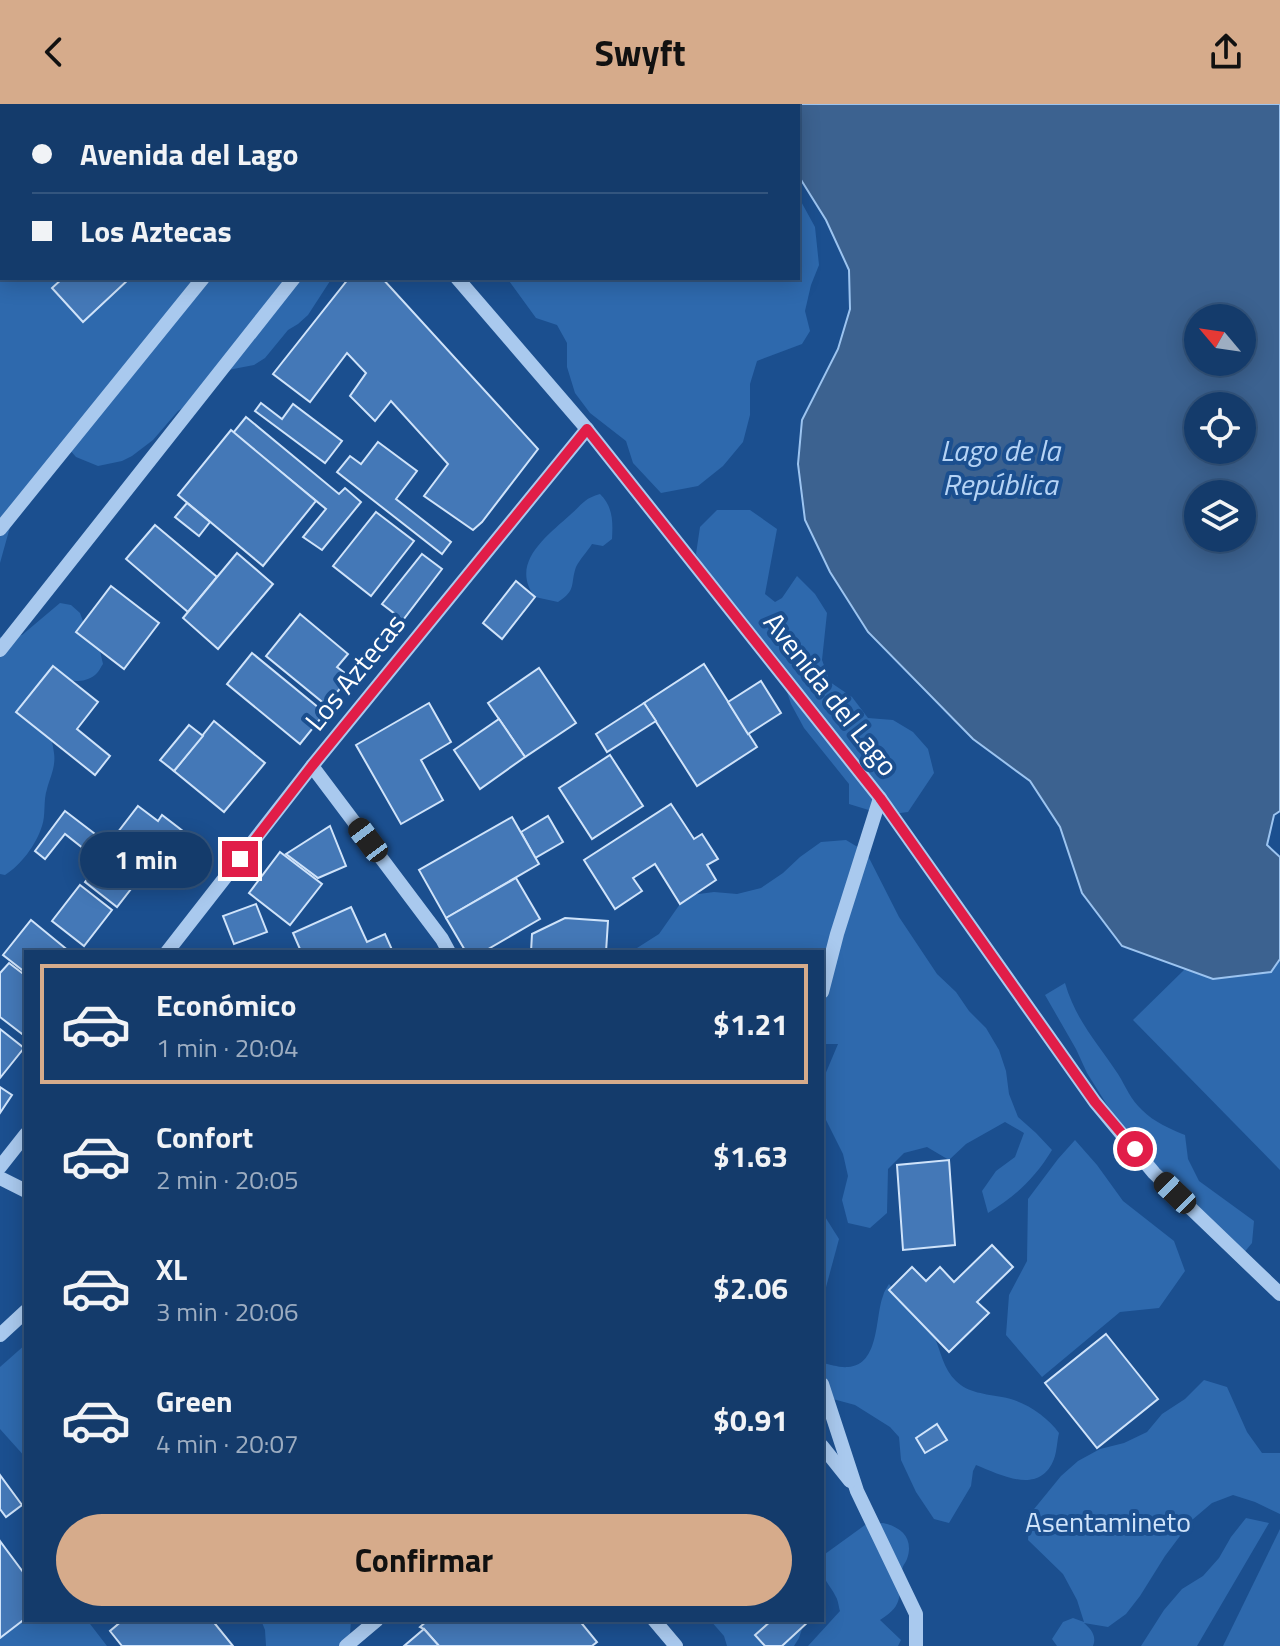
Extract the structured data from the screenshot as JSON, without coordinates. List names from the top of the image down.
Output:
{
  "streets": {
    "street": ["Los Aztecas", "Avenida del Lago"]
  },
  "crossings": [
    ["Los Aztecas", "Avenida del Lago"]
  ],
  "water": ["Lago de la República"],
  "parks": ["Asentamineto"],
  "north": "top left",
  "page": {
    "header": "Swyft",
    "banner": ["Avenida del Lago", "Los Aztecas"],
    "bubble": "1 min",
    "list": [
      {
        "name": "Económico",
        "note": "1 min · 20:04",
        "value": "$1.21"
      },
      {
        "name": "Confort",
        "note": "2 min · 20:05",
        "value": "$1.63"
      },
      {
        "name": "XL",
        "note": "3 min · 20:06",
        "value": "$2.06"
      },
      {
        "name": "Green",
        "note": "4 min · 20:07",
        "value": "$0.91"
      }
    ],
    "buttons": "Confirmar"
  }
}
